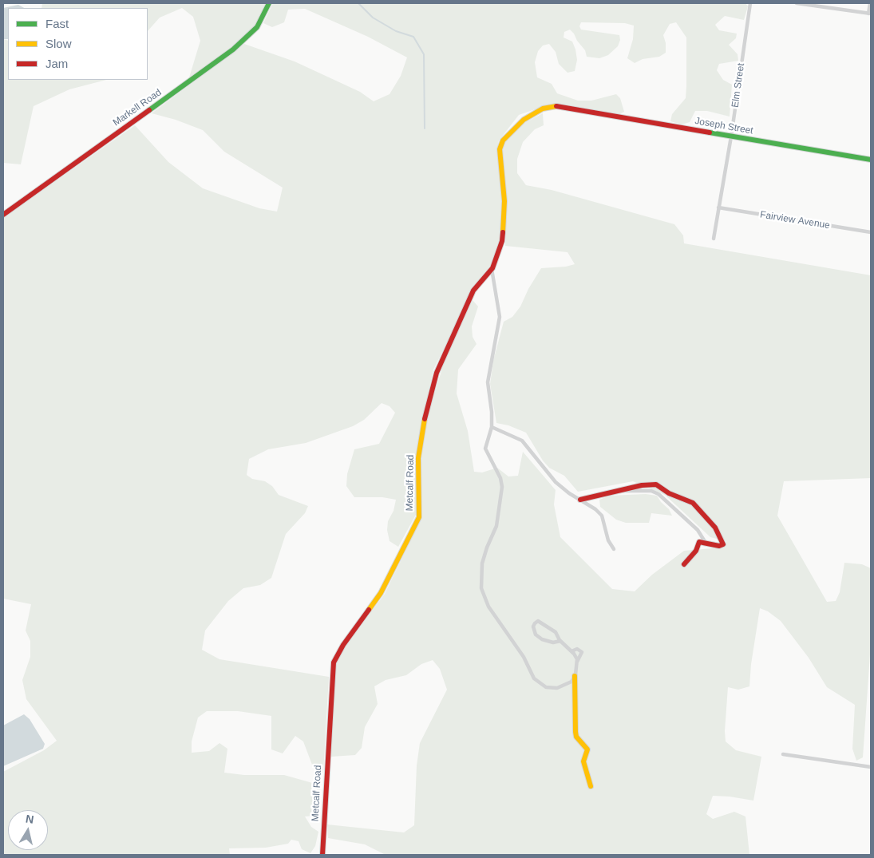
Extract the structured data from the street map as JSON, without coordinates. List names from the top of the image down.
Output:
{
  "streets": {
    "street": [
      "Elm Street",
      "Markell Road",
      "Joseph Street",
      "Fairview Avenue",
      "Metcalf Road"
    ]
  },
  "crossings": [
    ["Elm Street", "Joseph Street"],
    ["Elm Street", "Fairview Avenue"],
    ["Joseph Street", "Metcalf Road"]
  ],
  "legend": ["Fast", "Slow", "Jam"],
  "north": "top"
}
